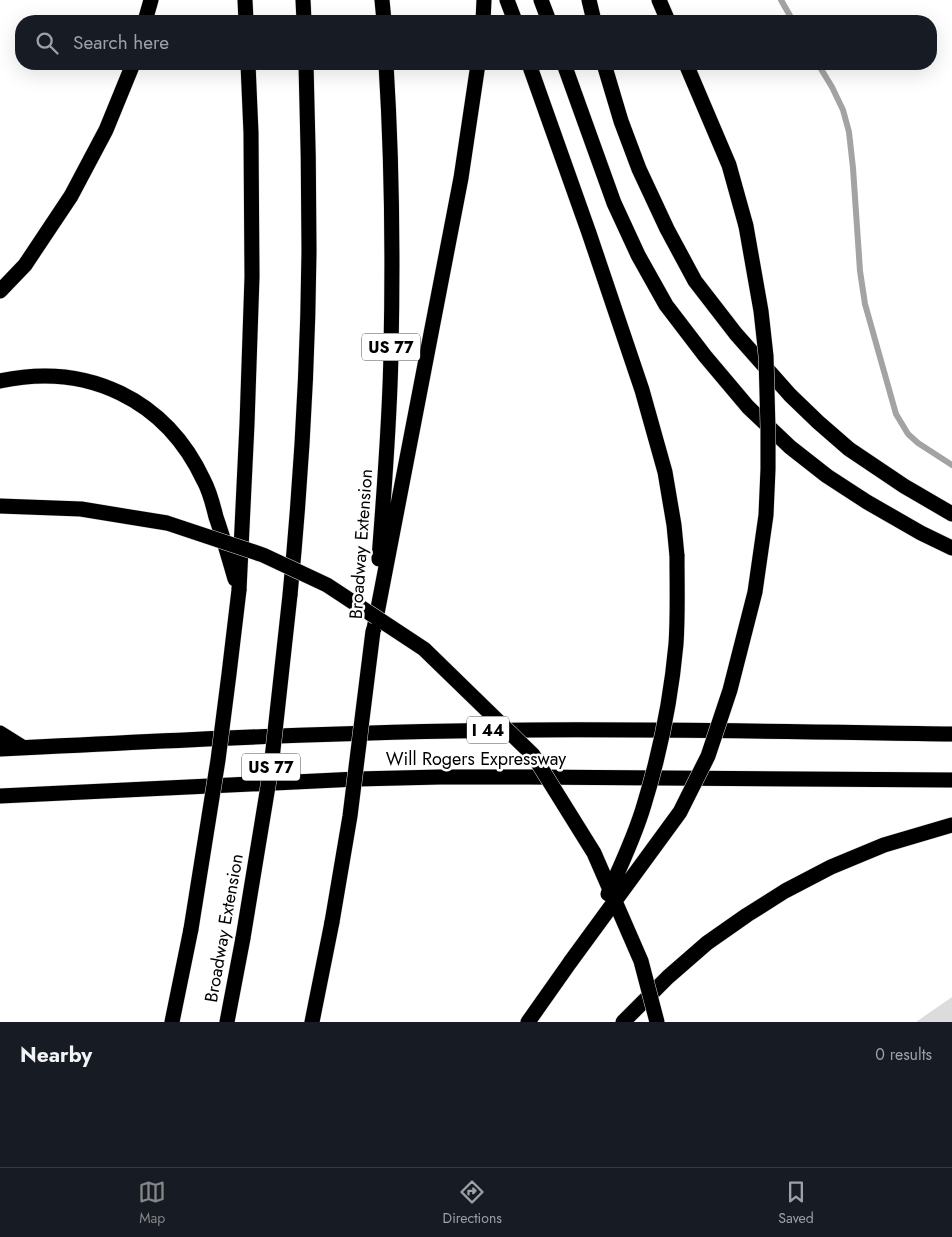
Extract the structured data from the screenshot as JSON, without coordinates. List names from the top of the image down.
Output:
{
  "streets": {
    "highway": [
      "US 77",
      "Broadway Extension",
      "I 44",
      "Will Rogers Expressway"
    ]
  },
  "page": {
    "search": "Search here",
    "heading": ["Nearby", "0 results"],
    "nav": ["Map", "Directions", "Saved"]
  }
}
